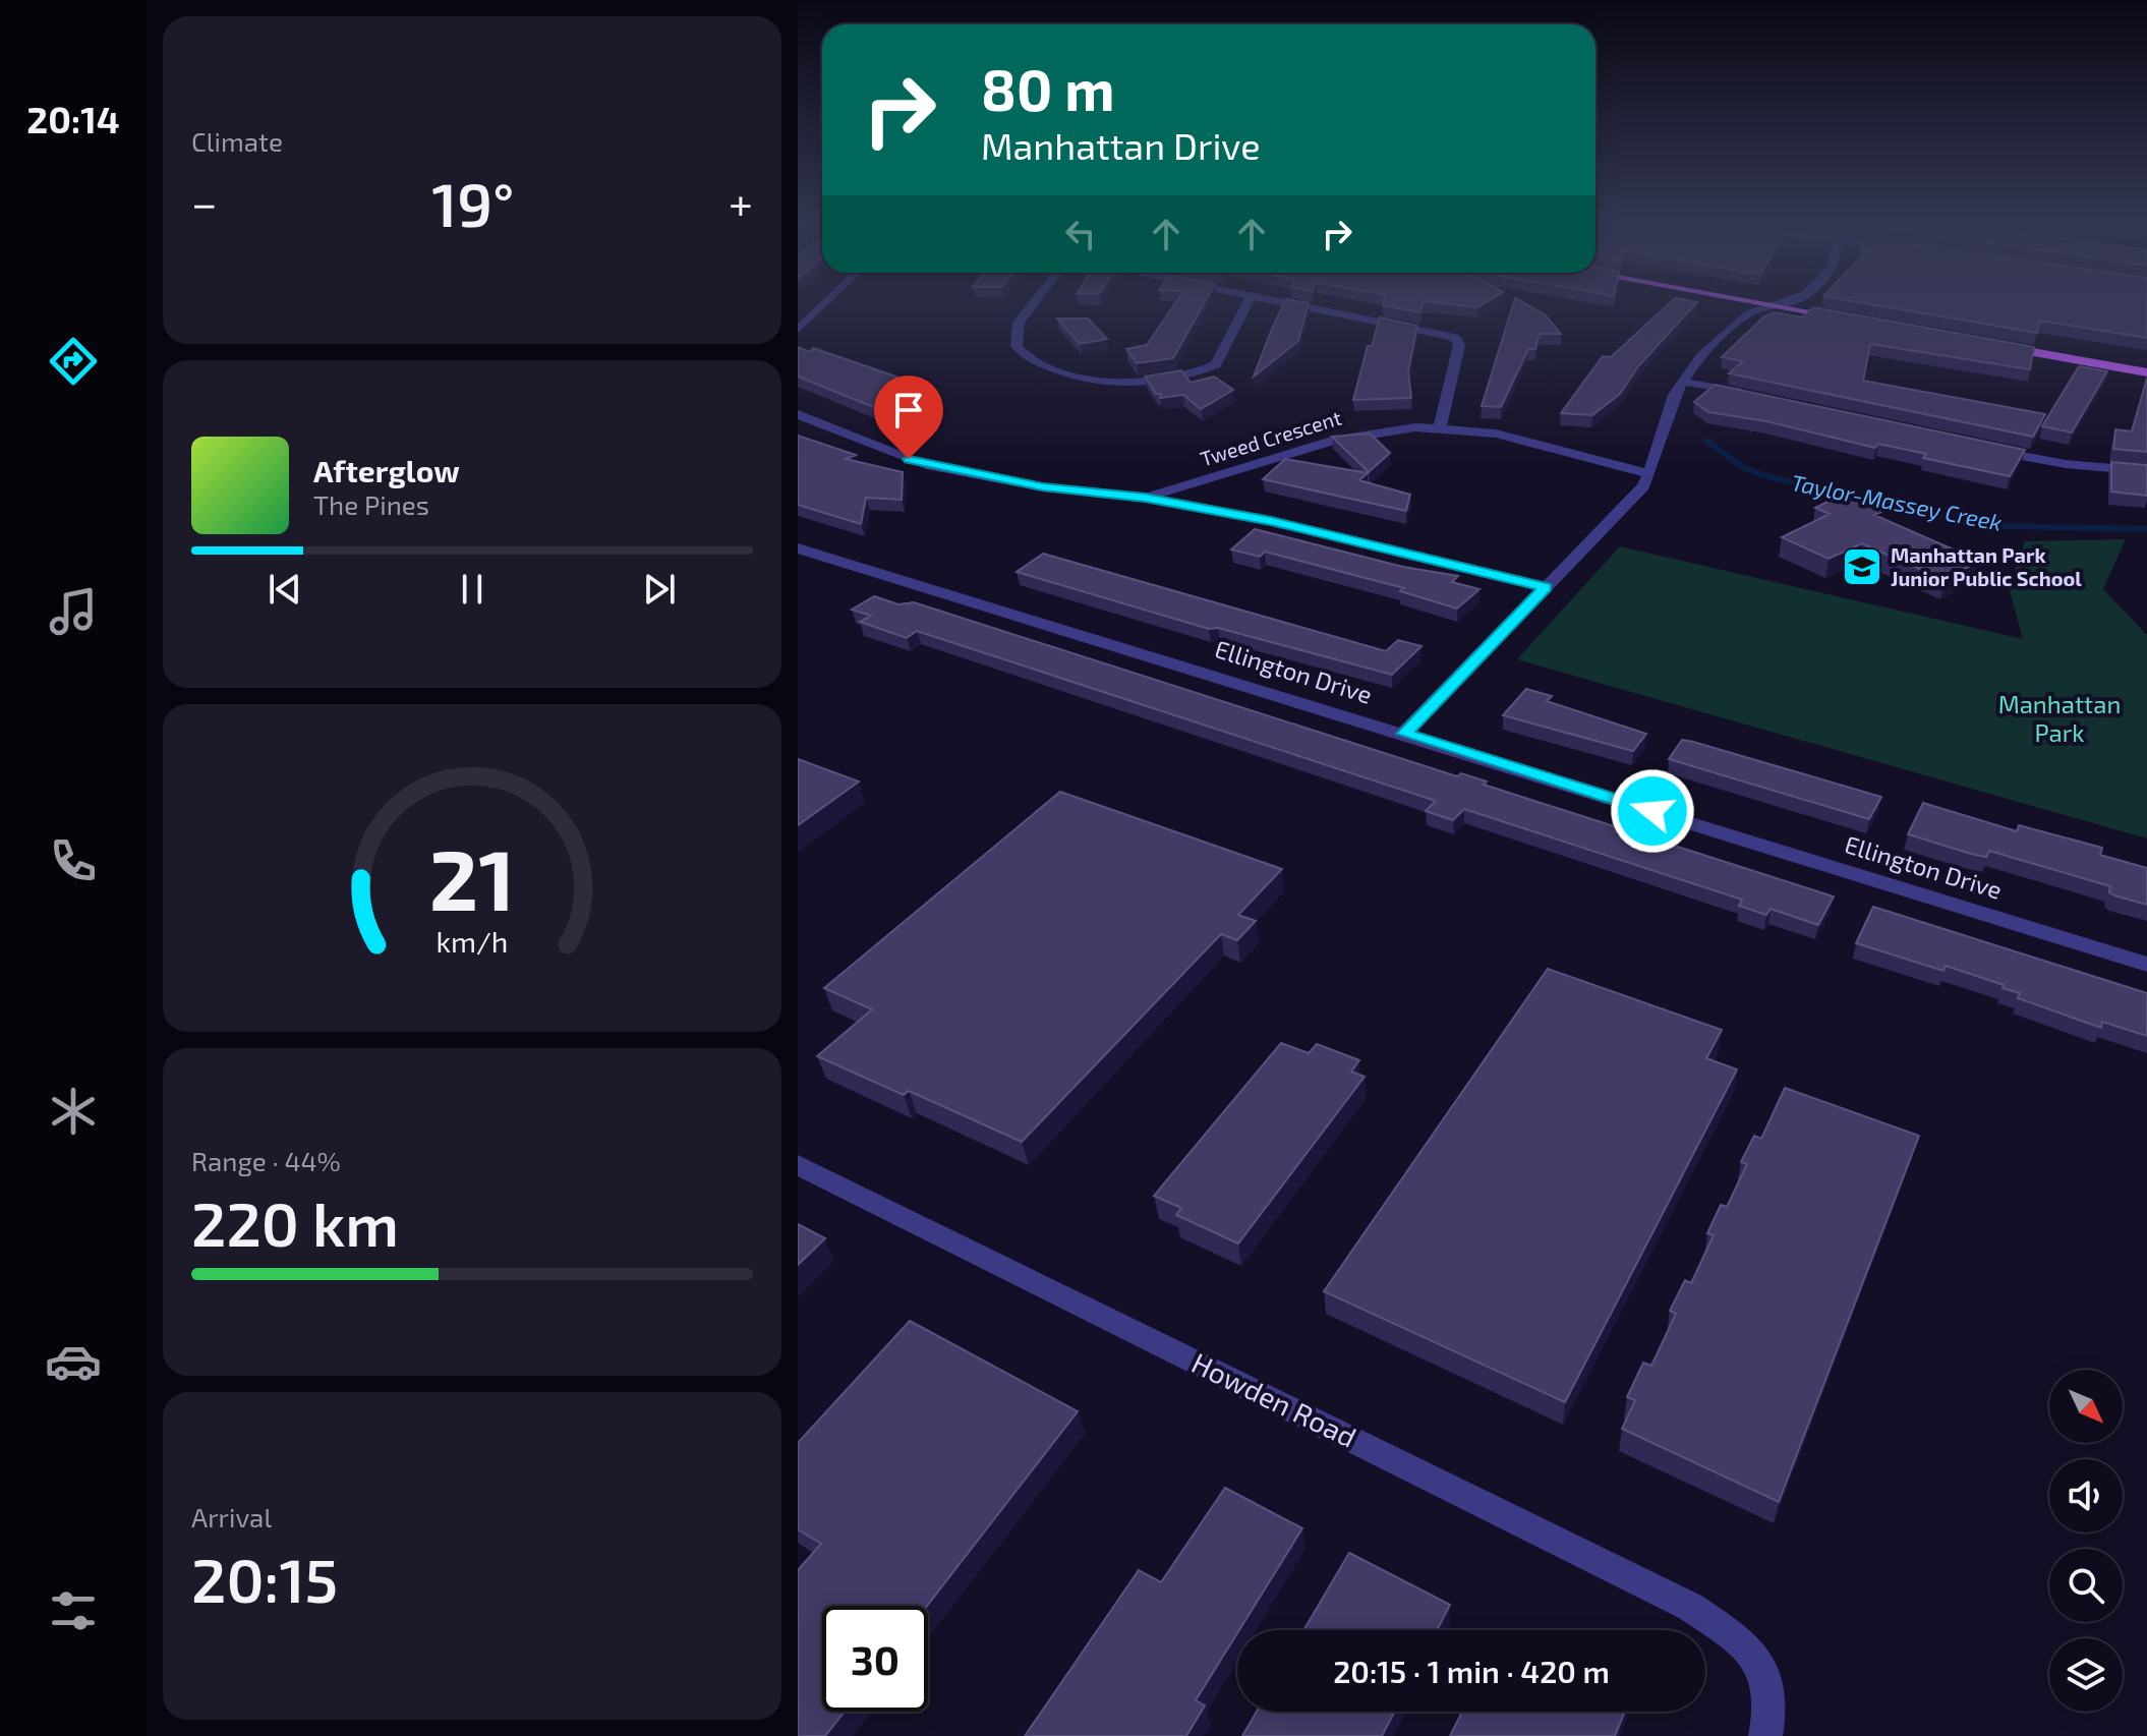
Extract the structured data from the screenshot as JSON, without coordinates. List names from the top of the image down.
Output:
{
  "streets": {
    "street": ["Tweed Crescent", "Ellington Drive", "Howden Road"]
  },
  "water": ["Taylor-Massey Creek"],
  "parks": ["Manhattan Park"],
  "places": {
    "school or university": ["Manhattan Park Junior Public School"]
  },
  "north": "bottom right",
  "page": {
    "tabs": "20:14",
    "tile": [
      "Climate",
      ["Range · 44%", "220 km"],
      ["Arrival", "20:15"]
    ],
    "turn": ["80 m", "Manhattan Drive"],
    "heat": ["−", "19°", "+"],
    "song": ["Afterglow", "The Pines"],
    "limit": "30",
    "trip": "20:15 · 1 min · 420 m",
    "gauge": ["21", "km/h"]
  }
}
